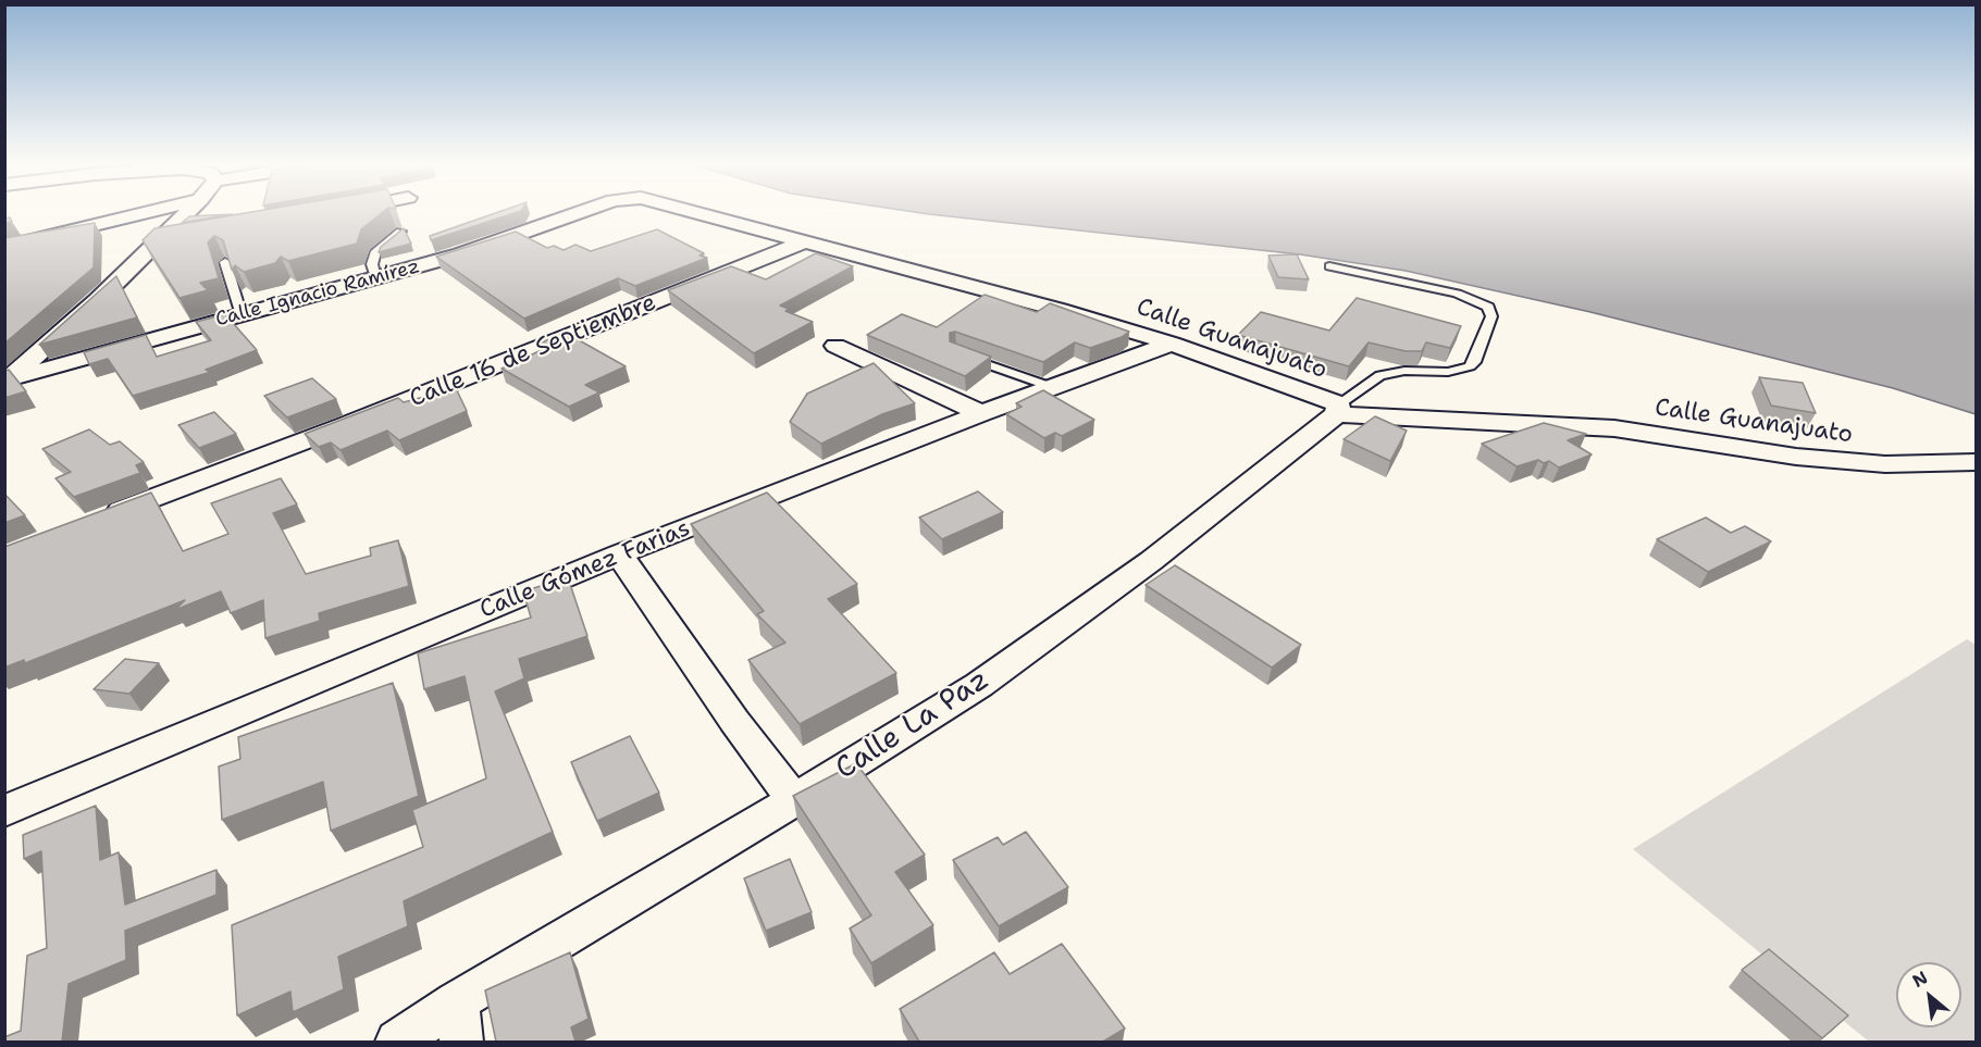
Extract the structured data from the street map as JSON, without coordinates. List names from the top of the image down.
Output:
{
  "streets": {
    "street": [
      "Calle Ignacio Ramírez",
      "Calle Guanajuato",
      "Calle 16 de Septiembre",
      "Calle Gómez Farias",
      "Calle La Paz"
    ]
  },
  "crossings": [
    ["Calle Guanajuato", "Calle 16 de Septiembre"],
    ["Calle Guanajuato", "Calle Gómez Farias"],
    ["Calle Guanajuato", "Calle La Paz"]
  ],
  "north": "top left"
}
